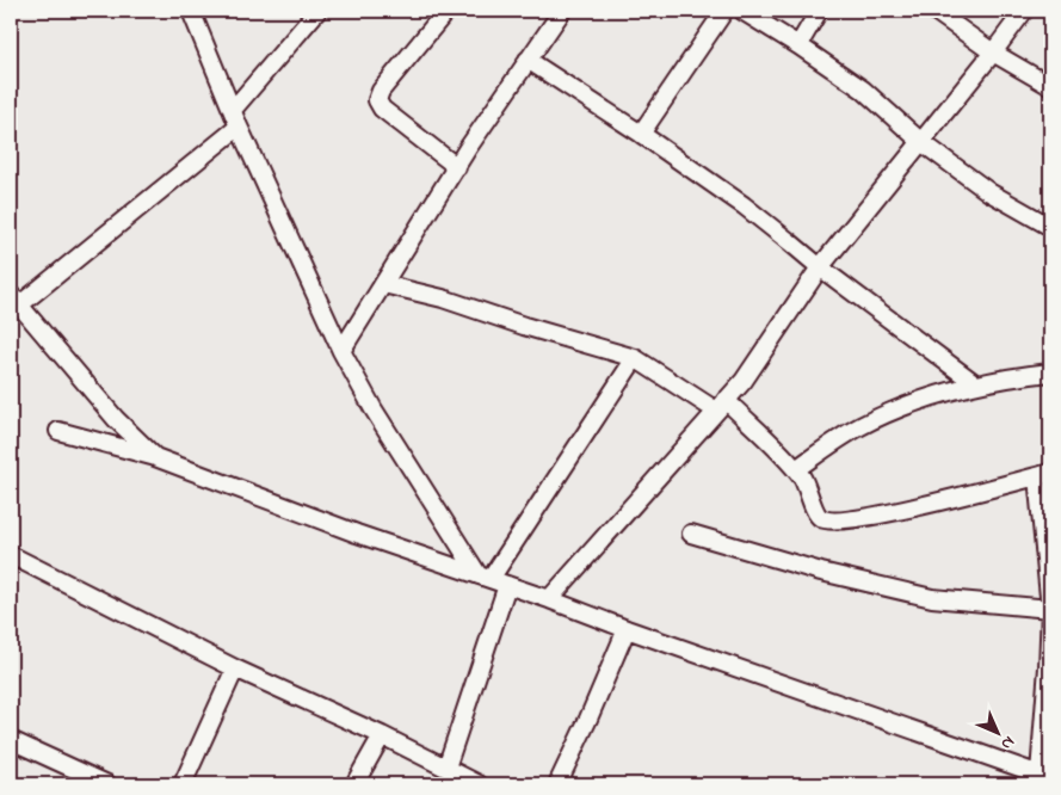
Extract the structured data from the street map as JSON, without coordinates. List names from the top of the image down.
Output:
{
  "north": "bottom right"
}
